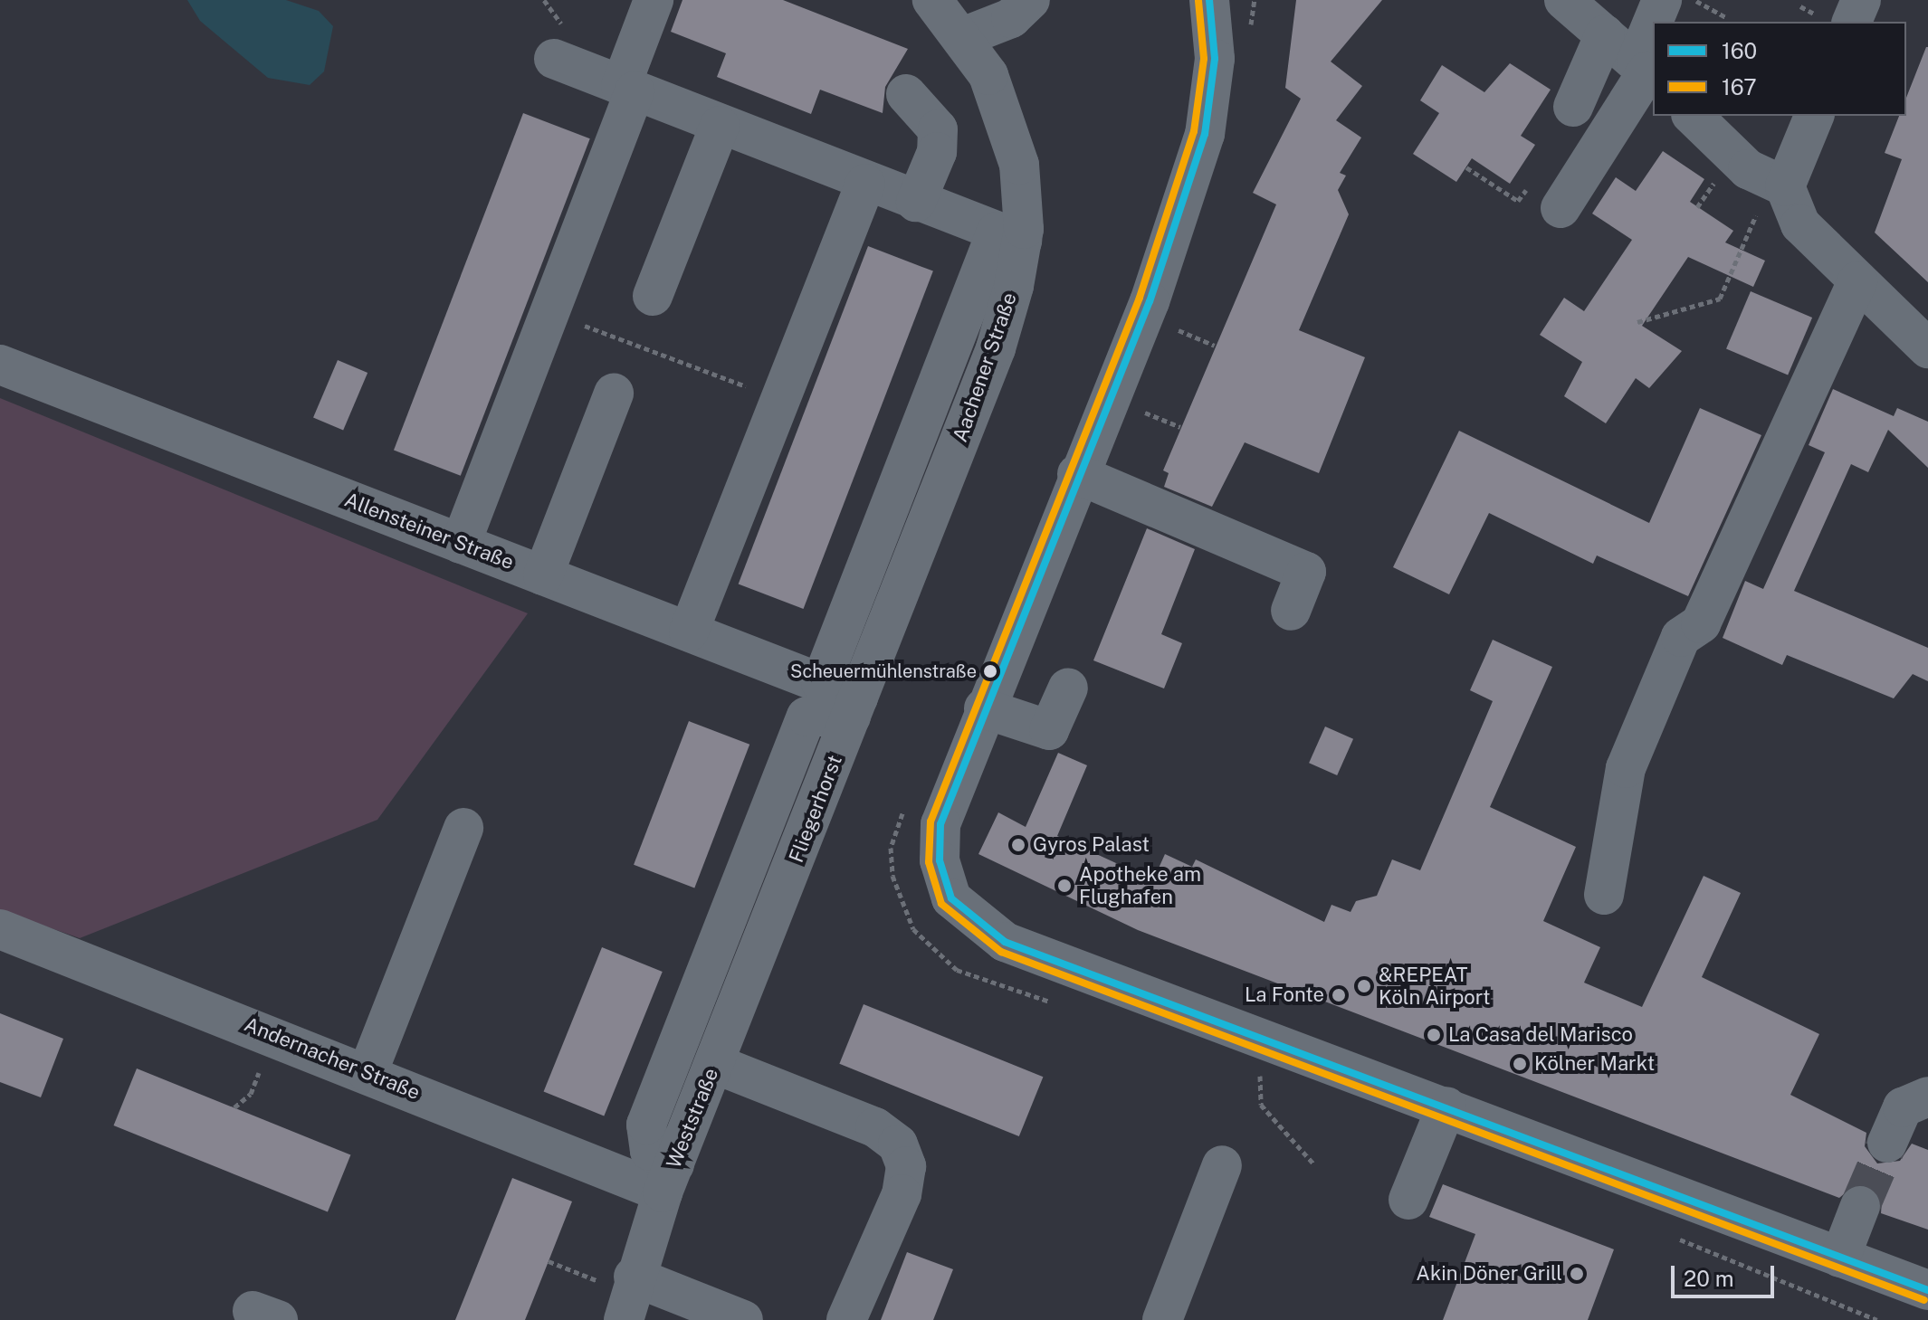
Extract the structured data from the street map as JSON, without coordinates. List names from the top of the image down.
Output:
{
  "streets": {
    "street": [
      "Aachener Straße",
      "Allensteiner Straße",
      "Fliegerhorst",
      "Andernacher Straße",
      "Weststraße"
    ]
  },
  "crossings": [
    ["Aachener Straße", "Allensteiner Straße"],
    ["Aachener Straße", "Fliegerhorst"],
    ["Allensteiner Straße", "Fliegerhorst"],
    ["Fliegerhorst", "Weststraße"],
    ["Andernacher Straße", "Weststraße"]
  ],
  "places": [
    "Scheuermühlenstraße",
    "Gyros Palast",
    "Apotheke am Flughafen",
    "&REPEAT Köln Airport",
    "La Fonte",
    "La Casa del Marisco",
    "Kölner Markt",
    "Akin Döner Grill"
  ],
  "lines": ["transit line 160", "transit line 167"],
  "legend": ["160", "167"],
  "scale_bar": "20 m"
}
